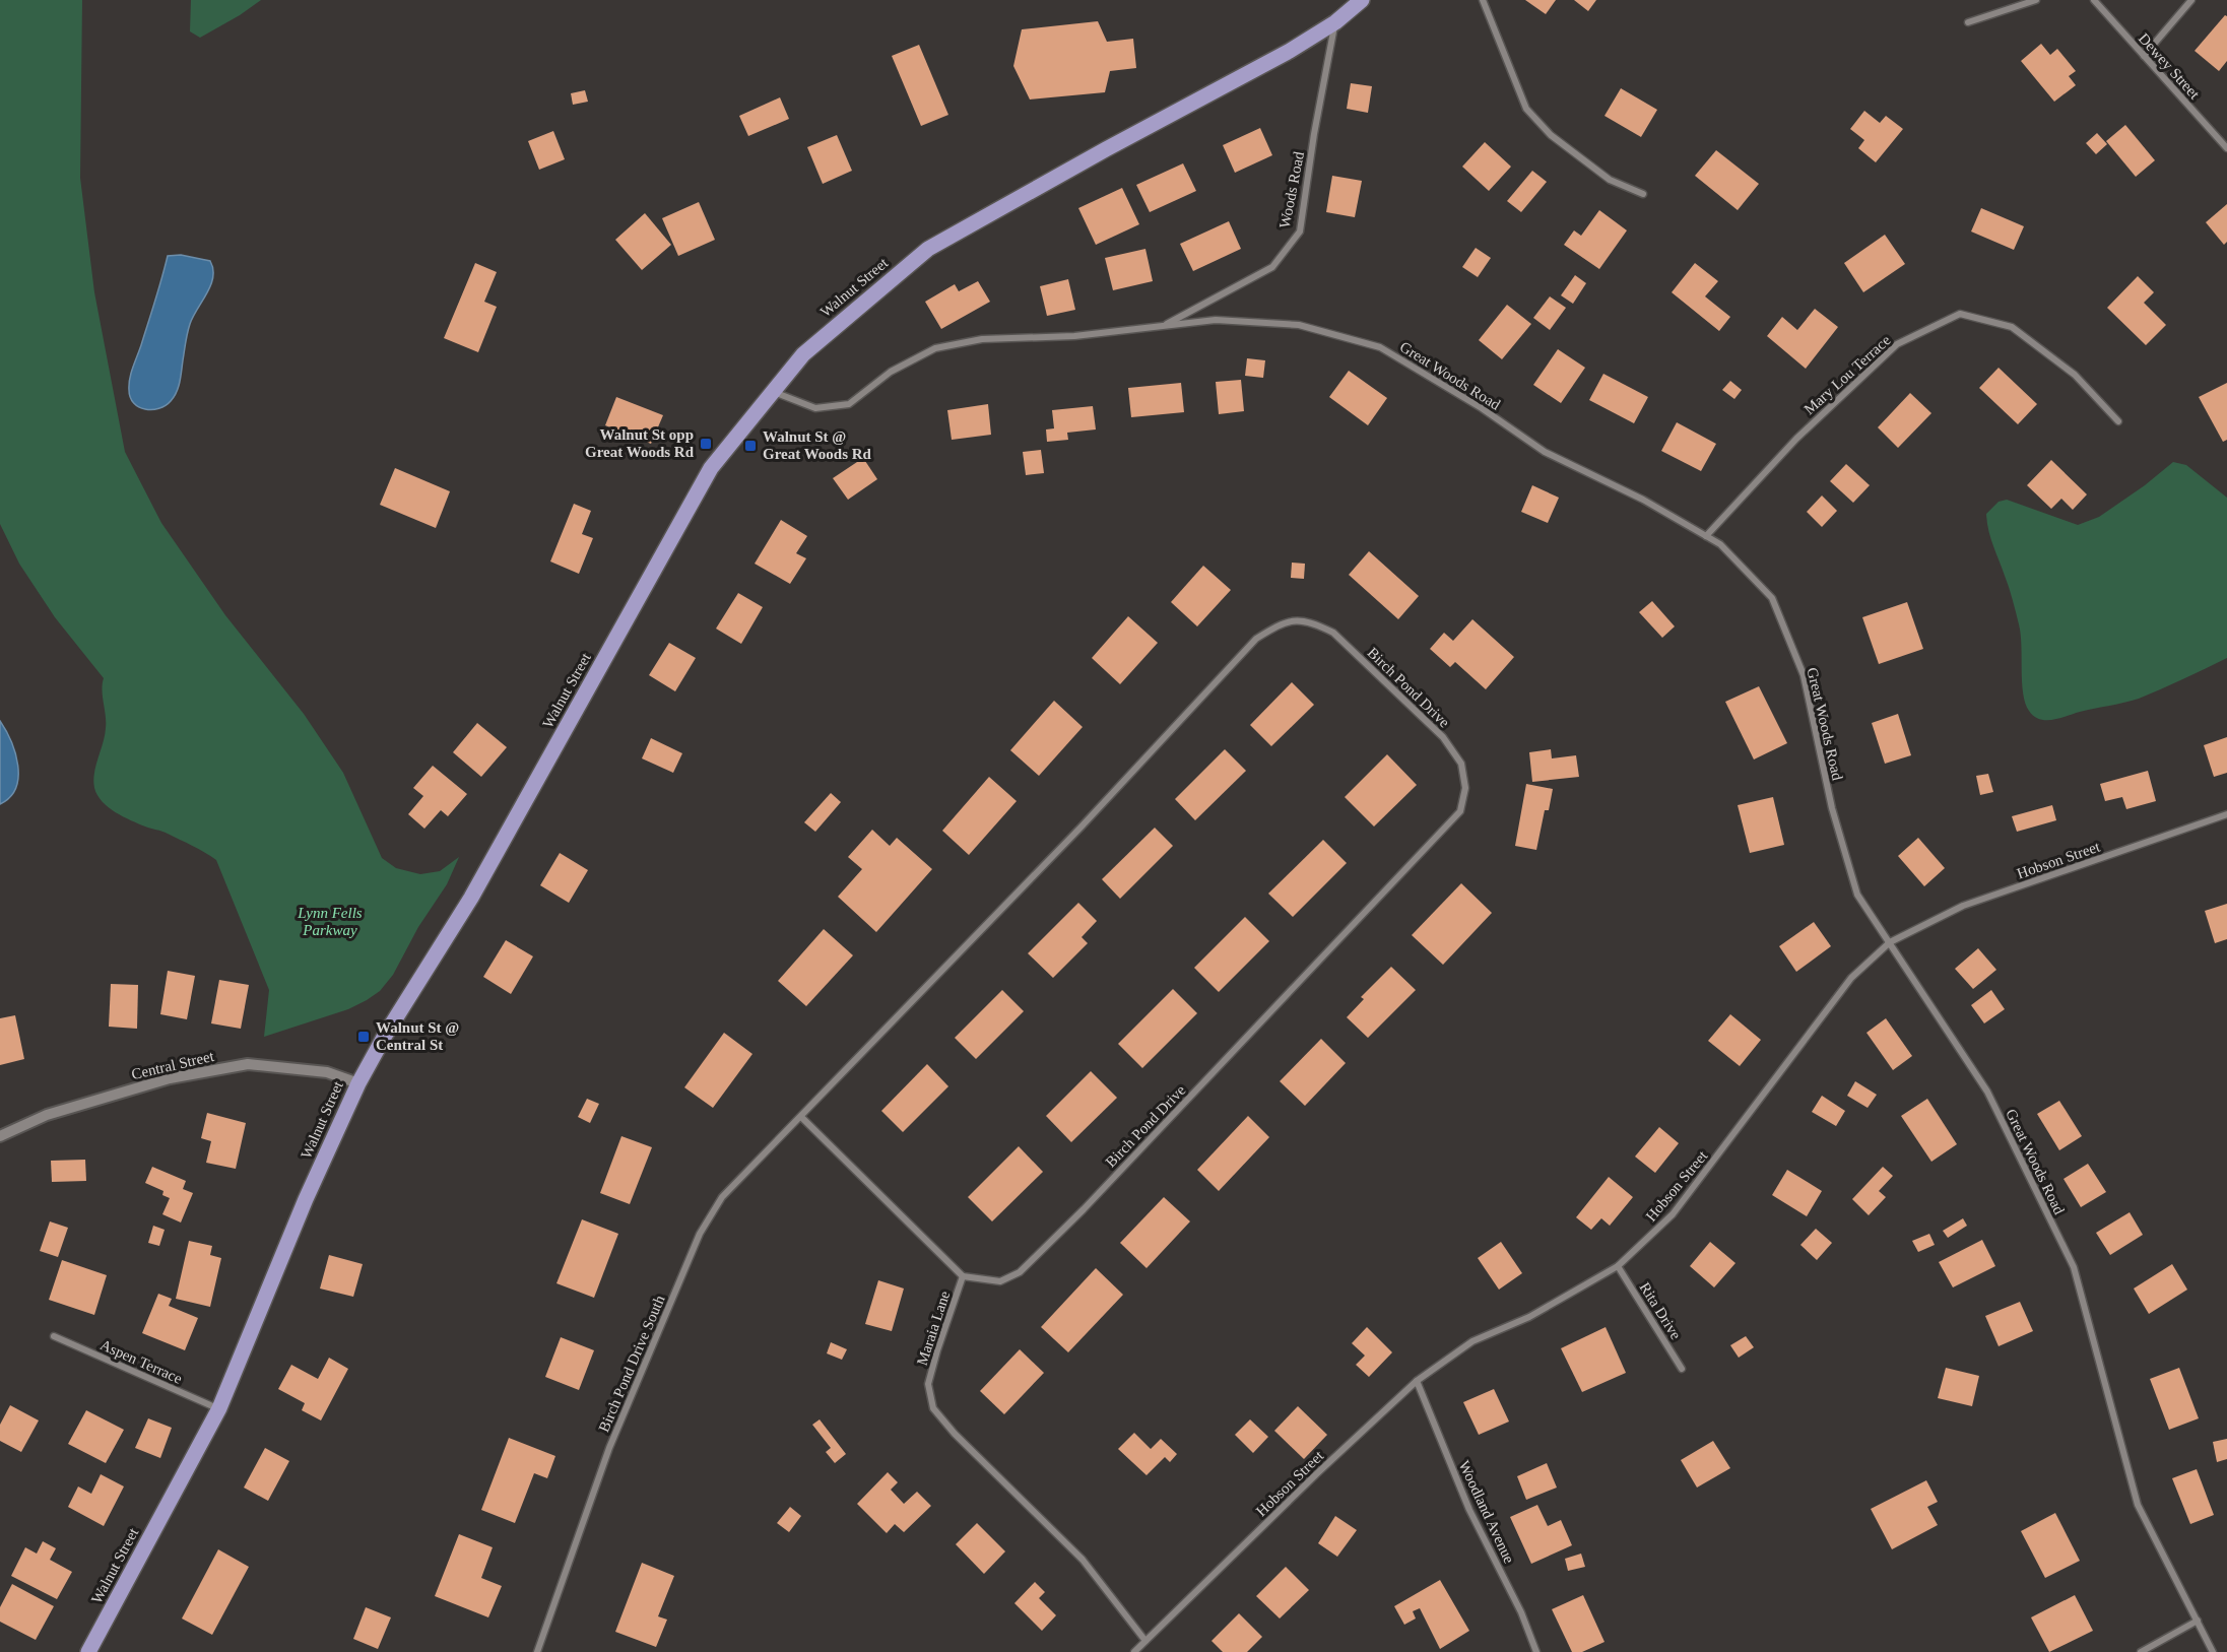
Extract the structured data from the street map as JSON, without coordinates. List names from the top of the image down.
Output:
{
  "streets": {
    "main road": ["Walnut Street"],
    "street": [
      "Dewey Street",
      "Woods Road",
      "Mary Lou Terrace",
      "Great Woods Road",
      "Birch Pond Drive",
      "Hobson Street",
      "Central Street",
      "Rita Drive",
      "Maraia Lane",
      "Aspen Terrace",
      "Birch Pond Drive South",
      "Woodland Avenue"
    ]
  },
  "crossings": [
    ["Woods Road", "Walnut Street"],
    ["Woods Road", "Great Woods Road"],
    ["Walnut Street", "Great Woods Road"],
    ["Walnut Street", "Central Street"],
    ["Walnut Street", "Aspen Terrace"],
    ["Mary Lou Terrace", "Great Woods Road"],
    ["Great Woods Road", "Hobson Street"],
    ["Birch Pond Drive", "Maraia Lane"],
    ["Birch Pond Drive", "Birch Pond Drive South"],
    ["Hobson Street", "Rita Drive"],
    ["Hobson Street", "Maraia Lane"],
    ["Hobson Street", "Woodland Avenue"],
    ["Maraia Lane", "Birch Pond Drive South"]
  ],
  "parks": ["Lynn Fells Parkway"],
  "places": {
    "transit": ["Walnut St opp Great Woods Rd", "Walnut St @ Great Woods Rd", "Walnut St @ Central St"]
  }
}
